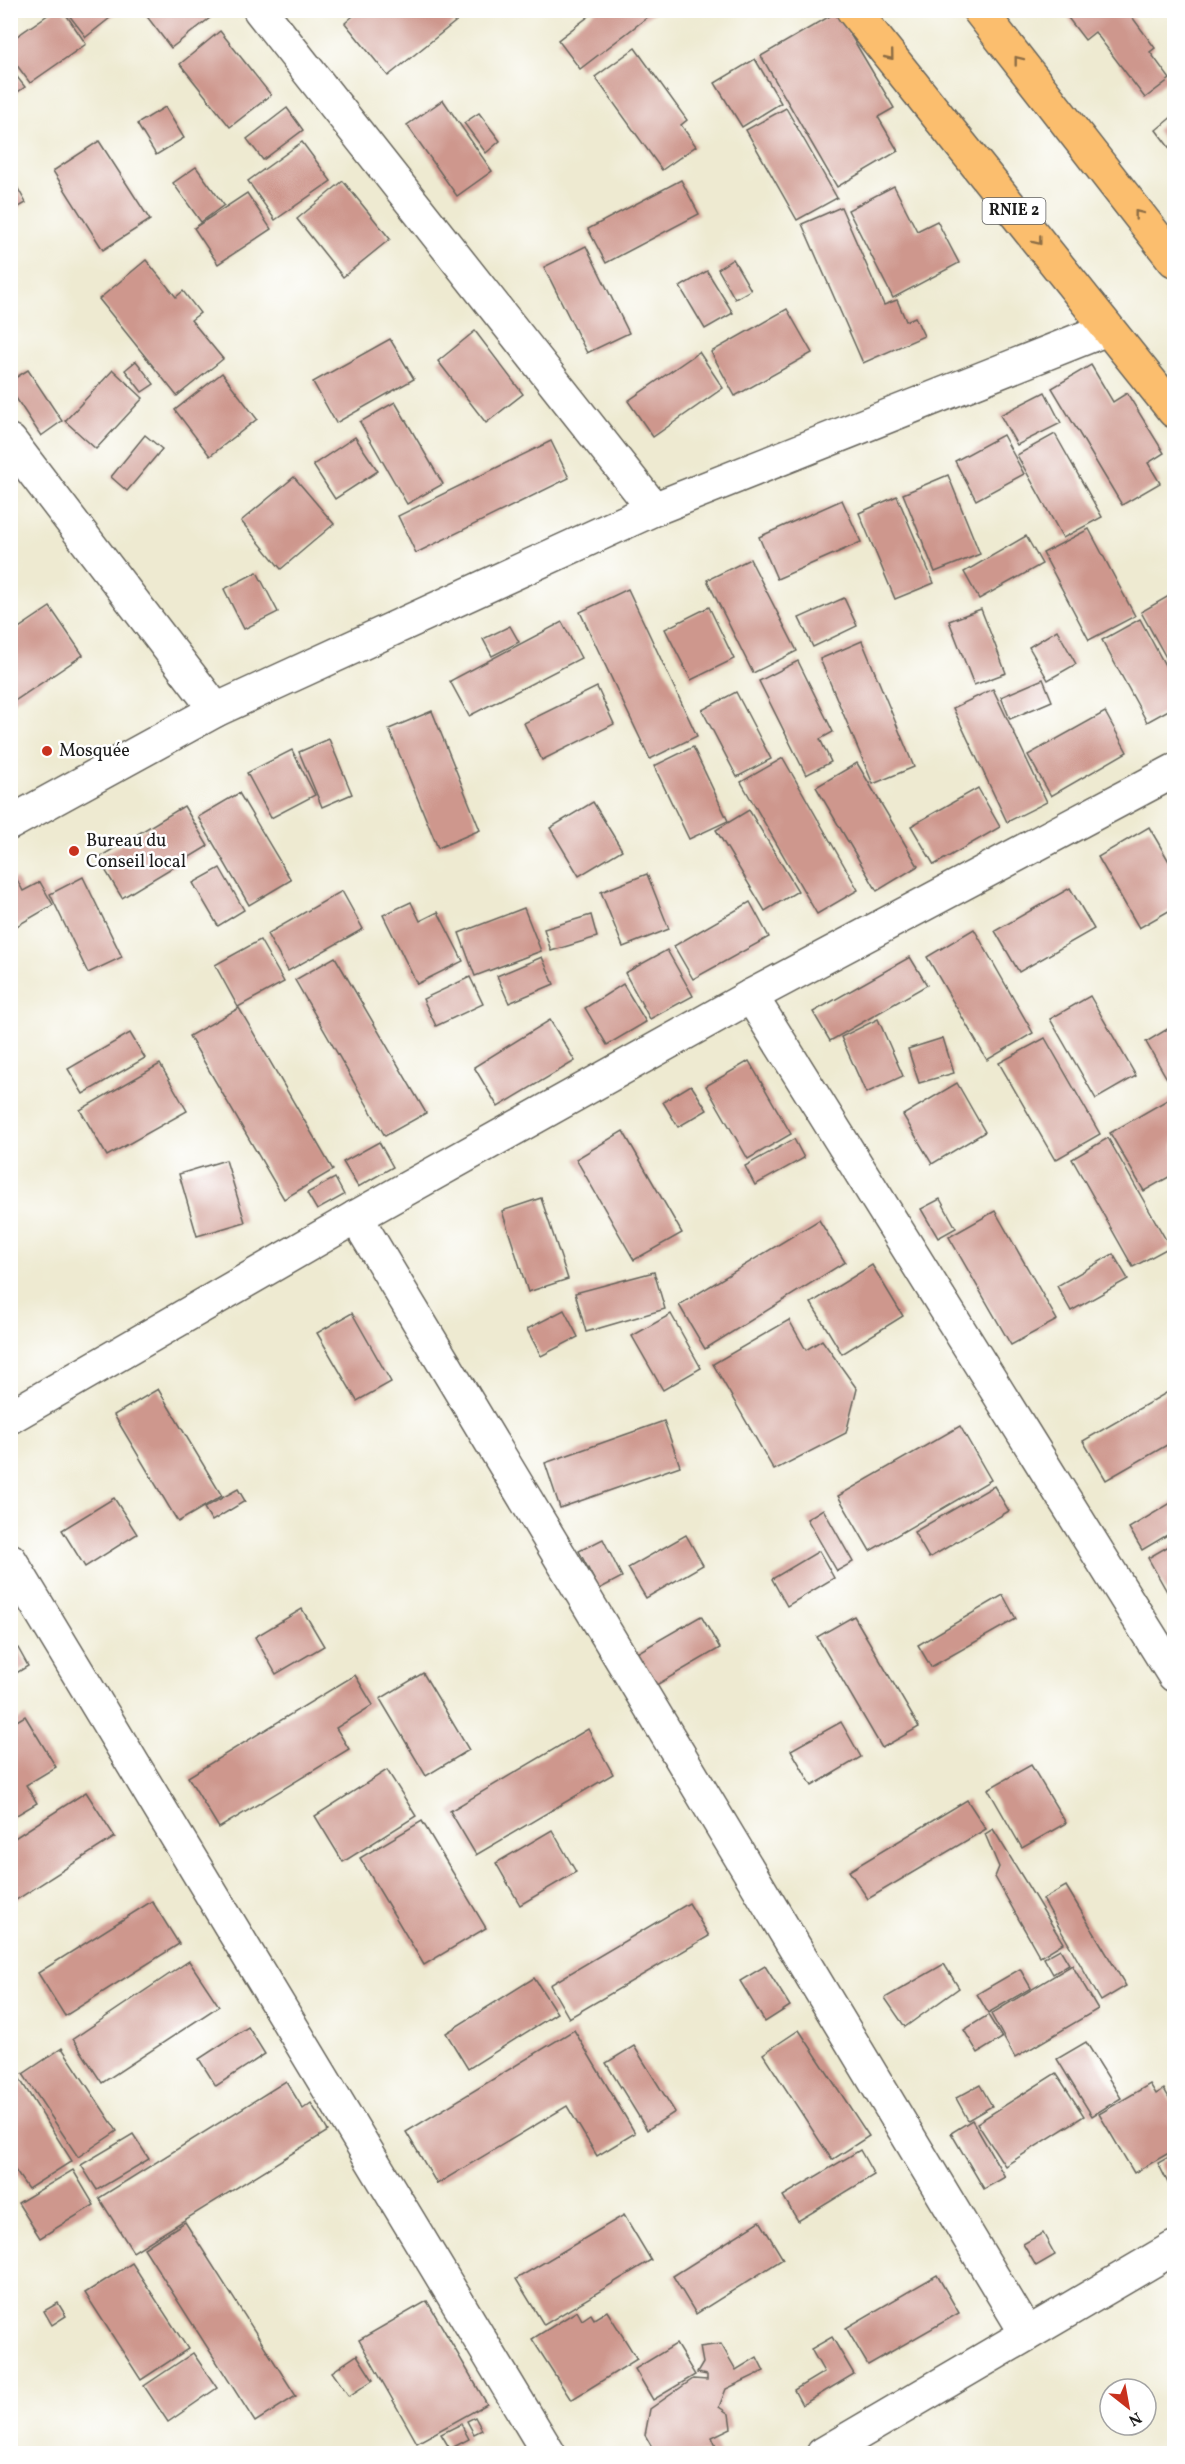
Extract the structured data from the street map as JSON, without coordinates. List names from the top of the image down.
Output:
{
  "streets": {
    "main road": ["RNIE 2"]
  },
  "places": ["Mosquée", "Bureau du Conseil local"],
  "north": "bottom right"
}
